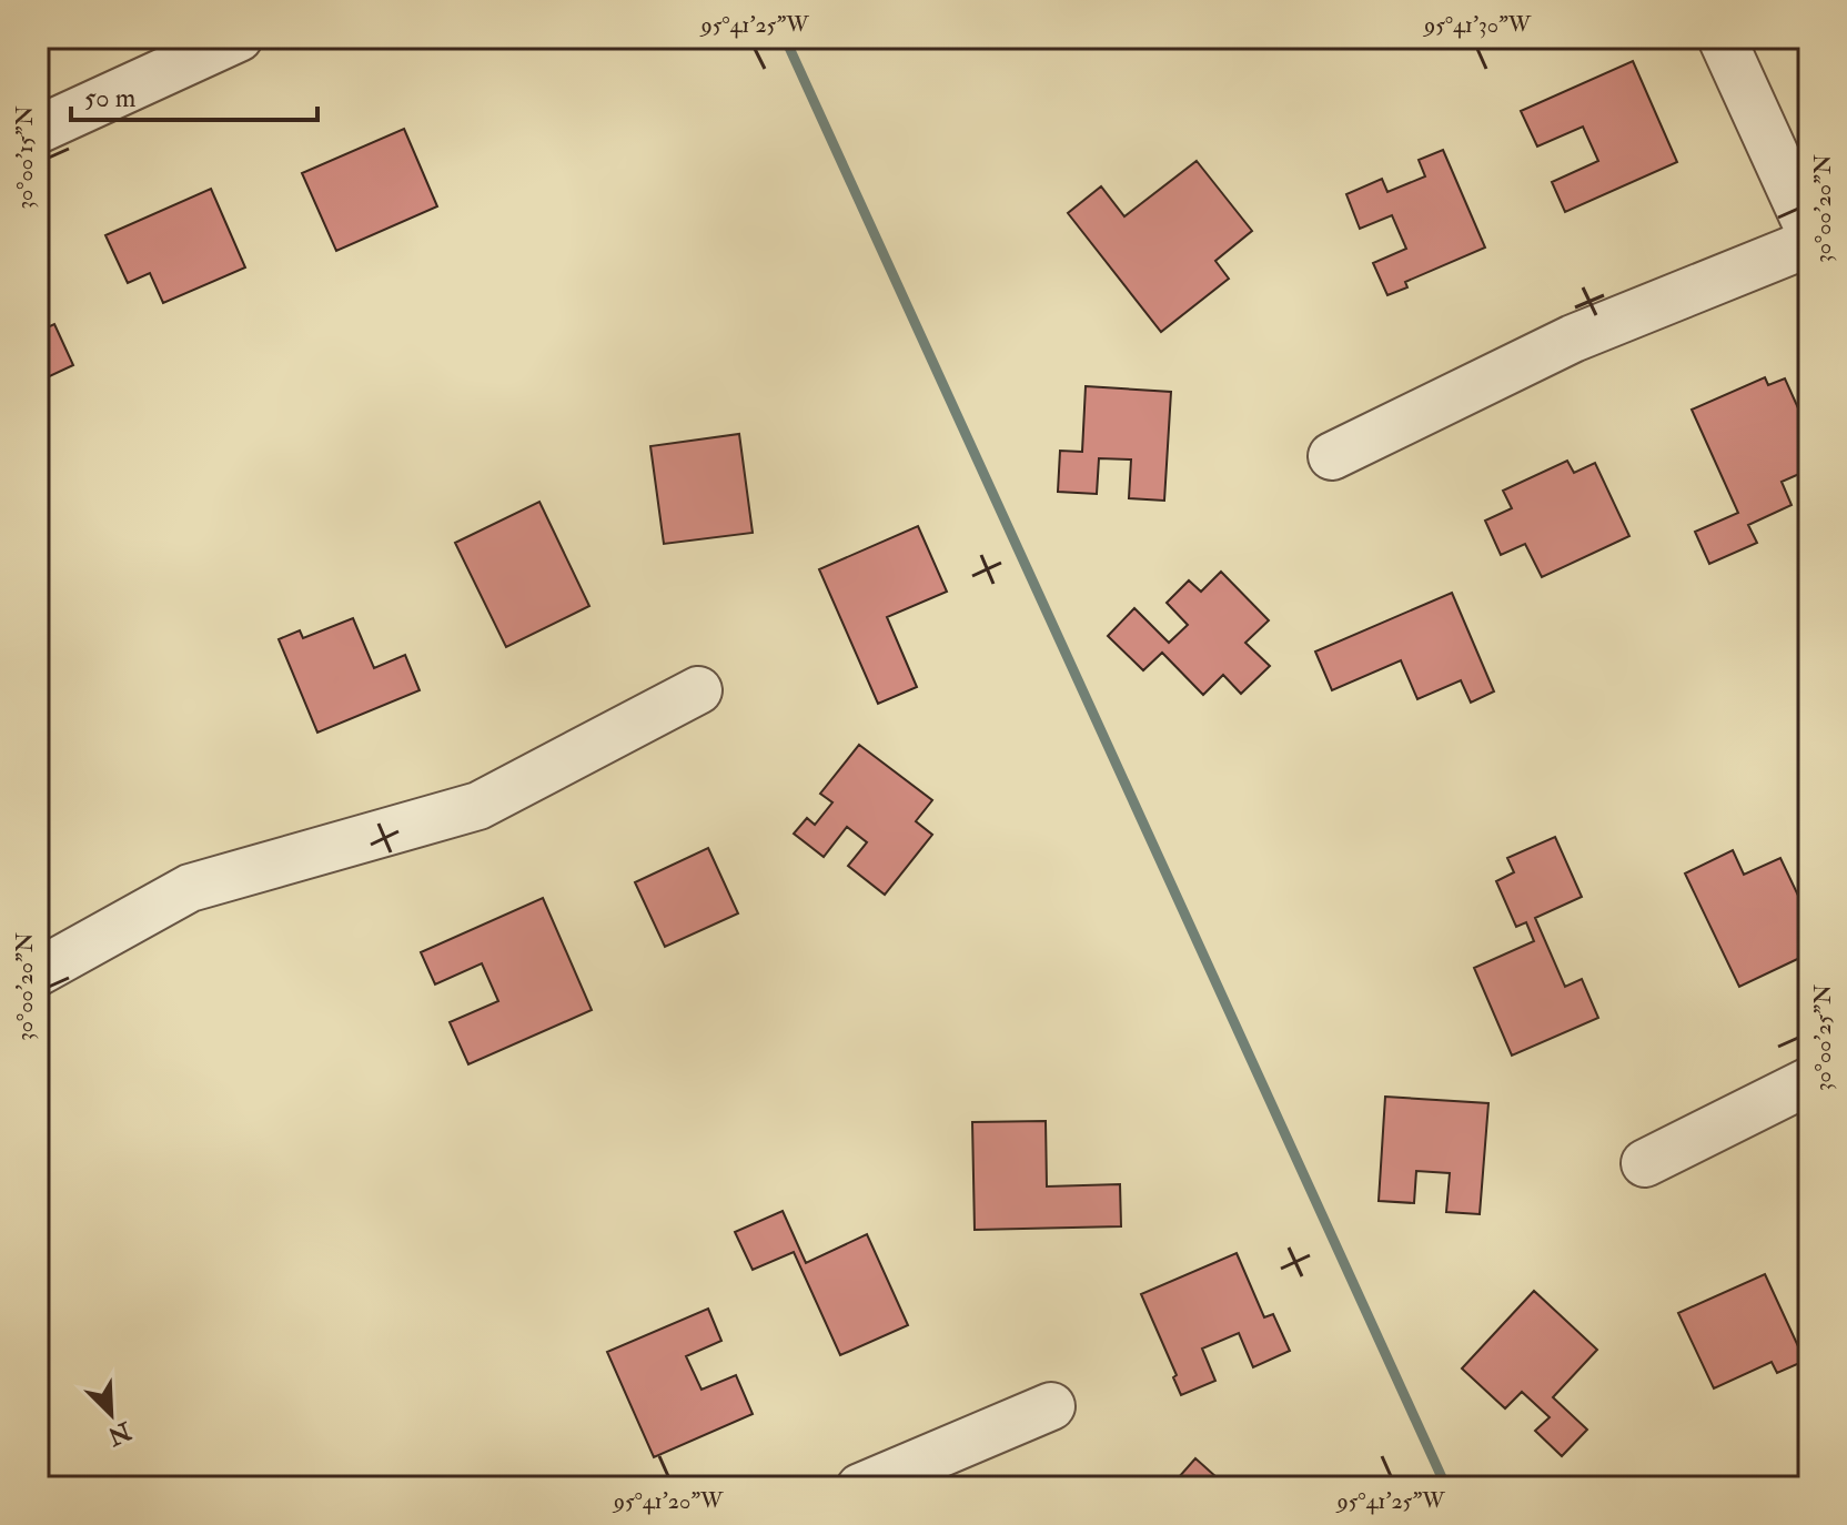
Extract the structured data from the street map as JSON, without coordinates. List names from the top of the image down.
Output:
{
  "scale_bar": "50 m",
  "north": "bottom right",
  "coordinates": [
    "95°41'25\"W",
    "95°41'30\"W",
    "30°00'15\"N",
    "30°00'20\"N",
    "30°00'25\"N",
    "95°41'20\"W"
  ]
}
